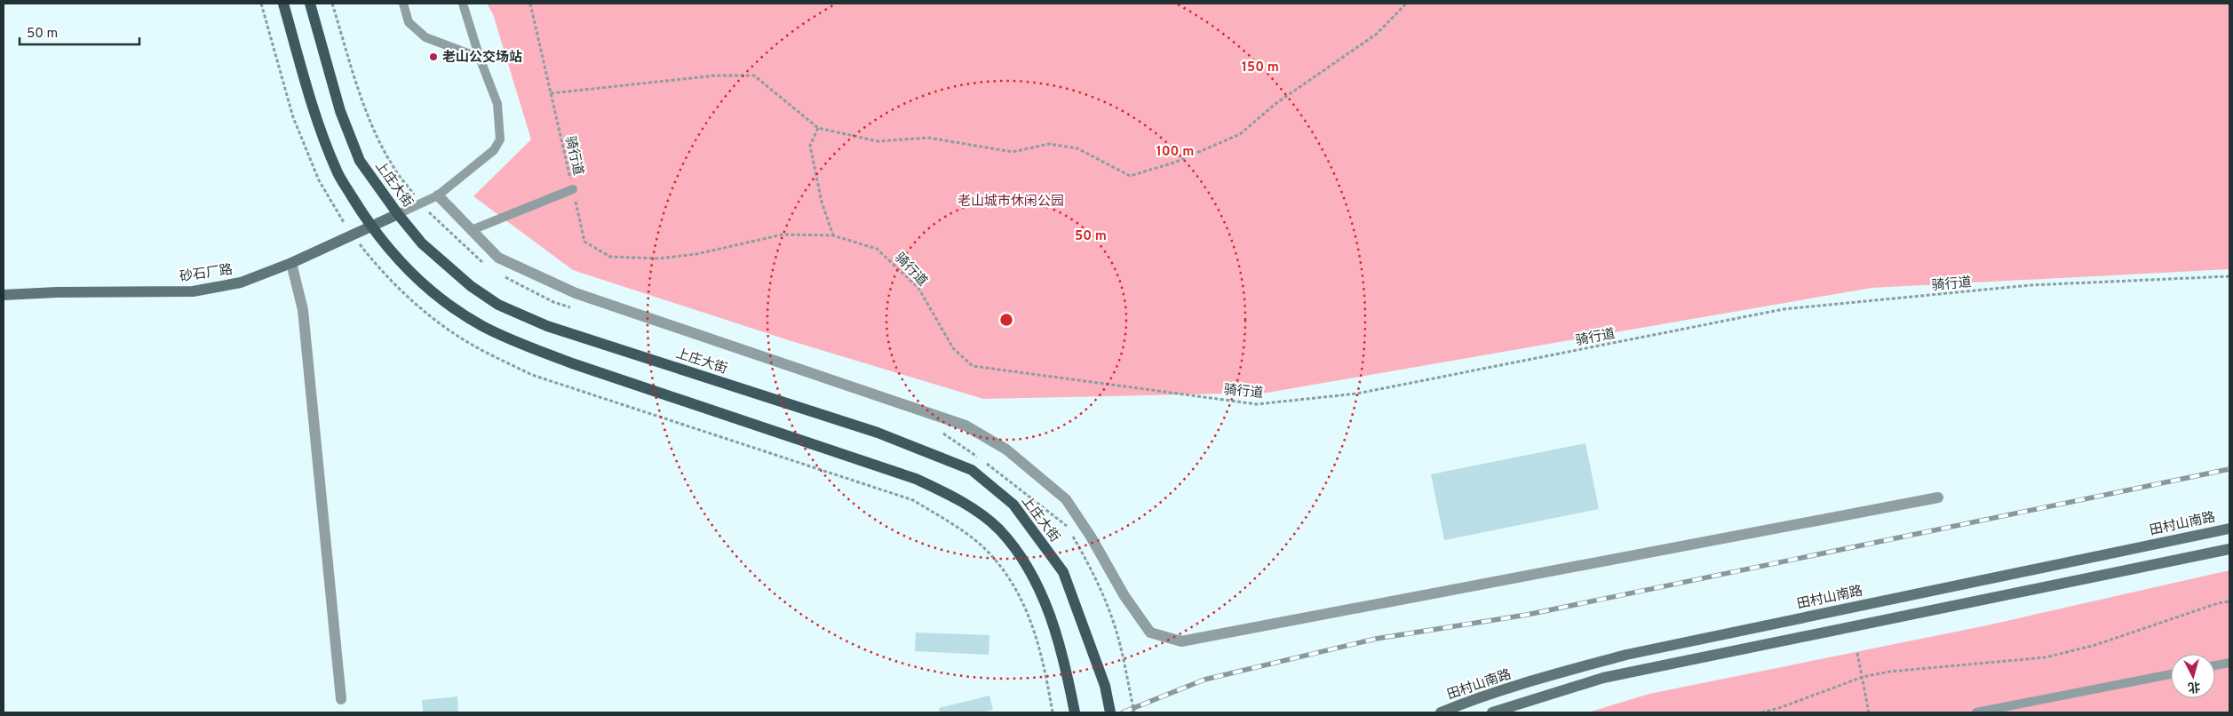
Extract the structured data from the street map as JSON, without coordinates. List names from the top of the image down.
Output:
{
  "streets": {
    "main road": ["上庄大街", "砂石厂路", "田村山南路"],
    "path": ["骑行道"]
  },
  "crossings": [
    ["上庄大街", "砂石厂路"]
  ],
  "parks": ["老山城市休闲公园"],
  "places": ["老山公交场站"],
  "scale_bar": "50 m",
  "north": "bottom",
  "rings": ["150 m", "100 m", "50 m"]
}
